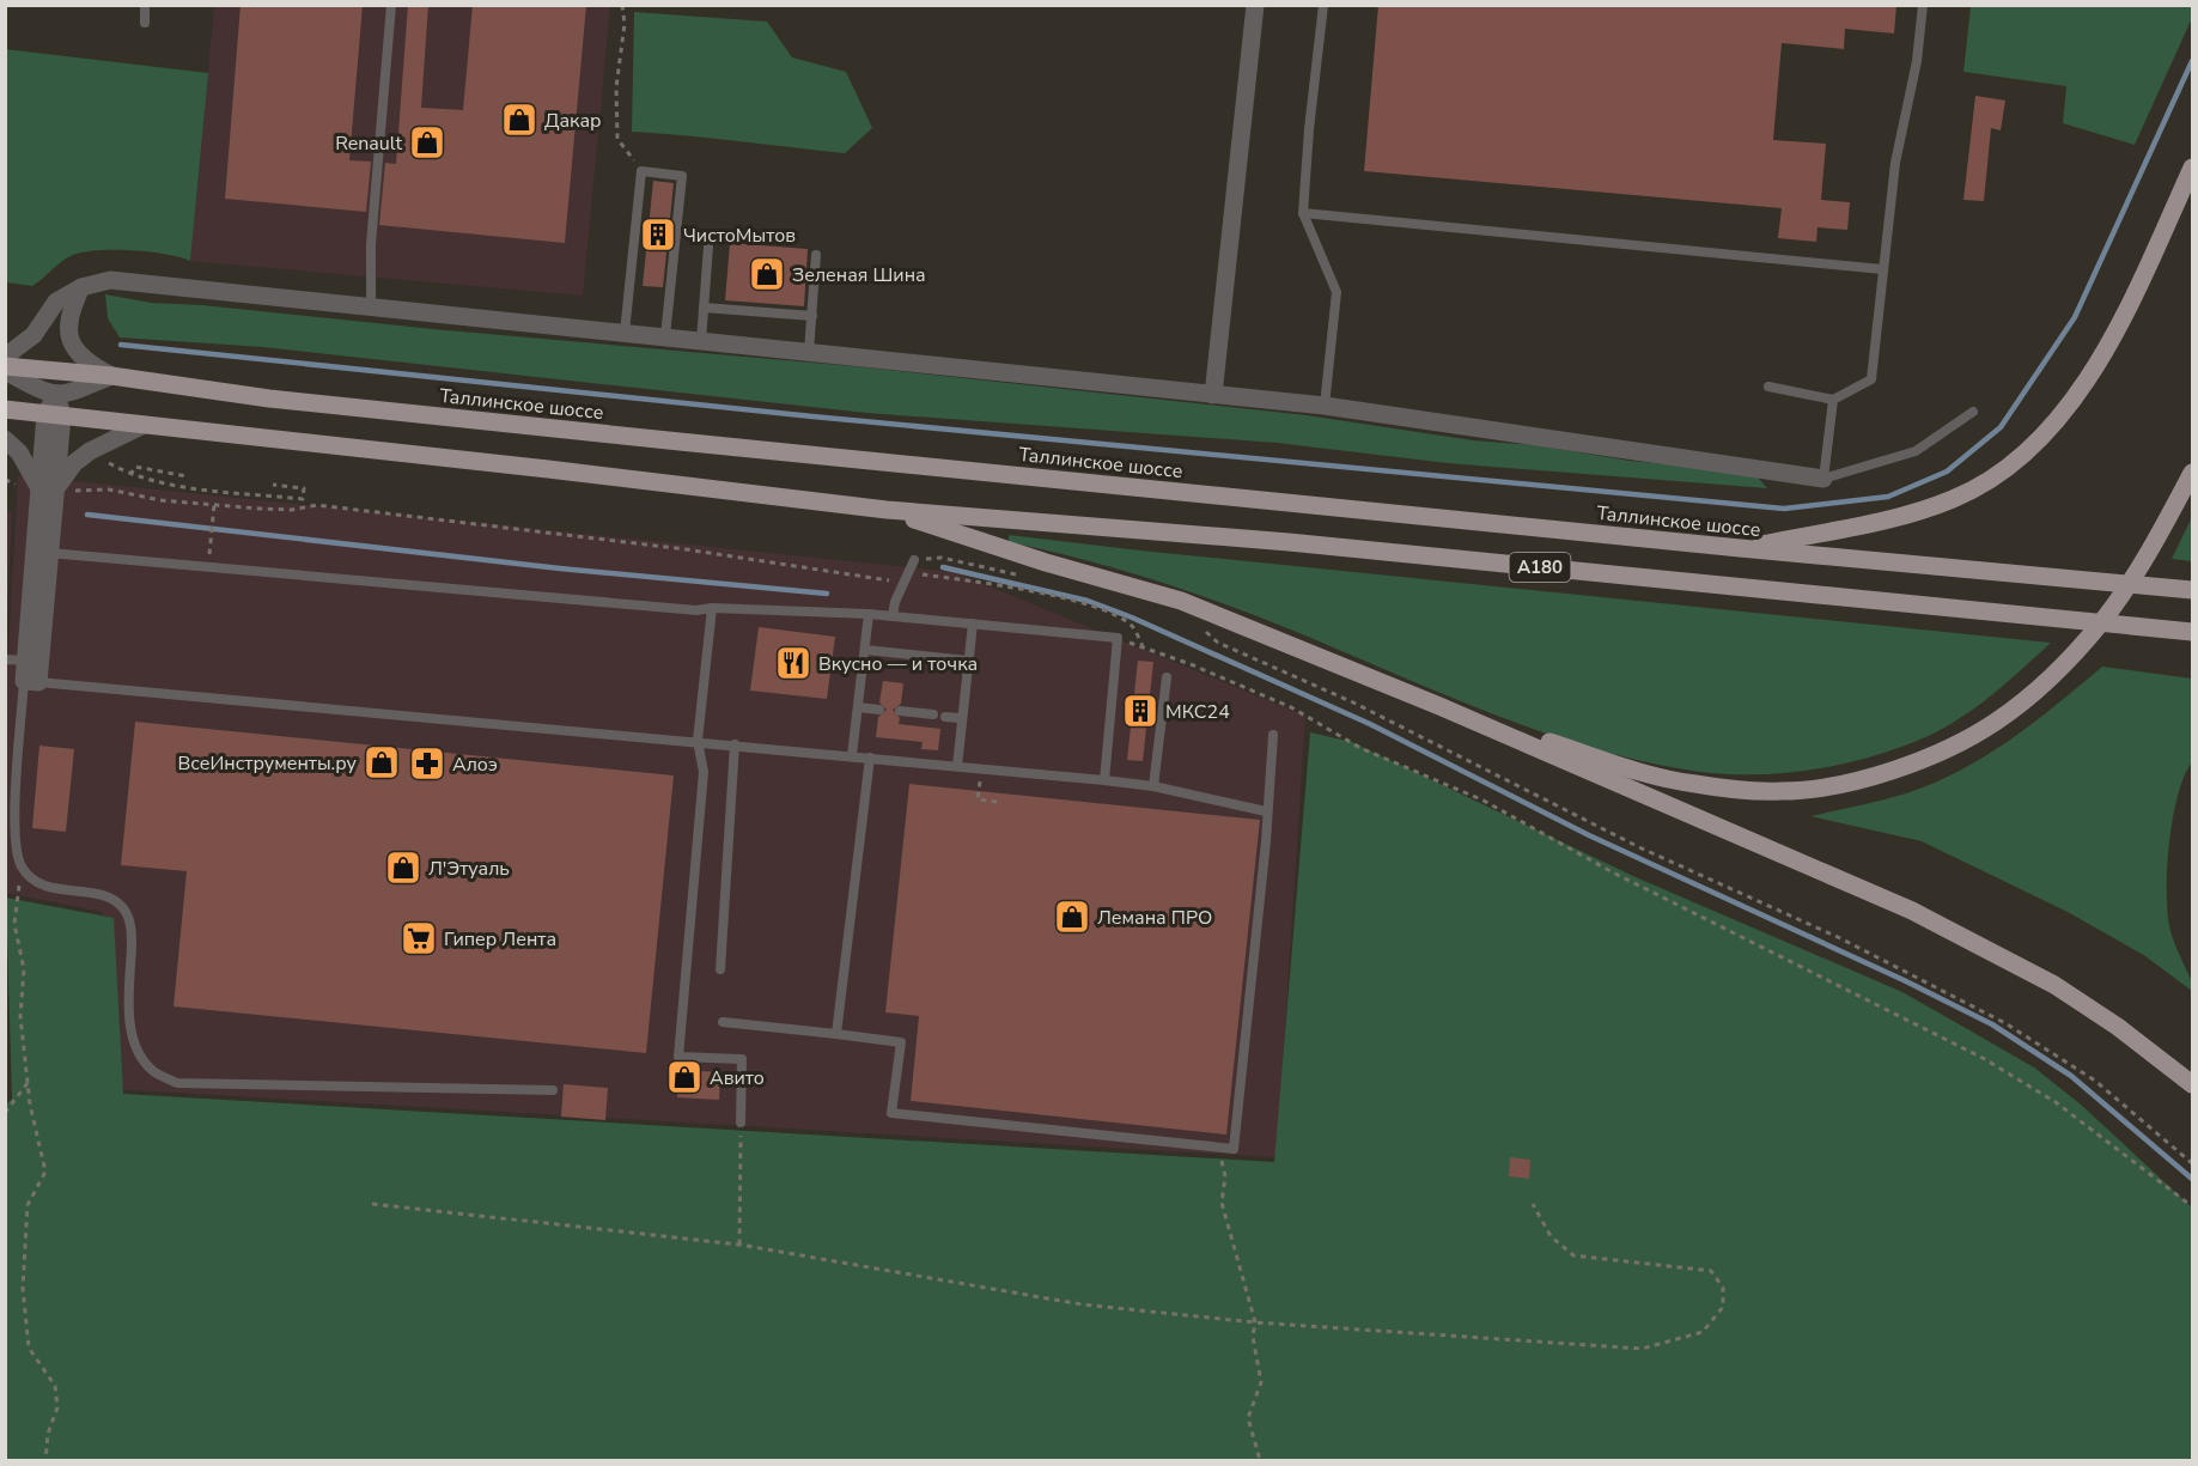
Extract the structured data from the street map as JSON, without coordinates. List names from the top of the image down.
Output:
{
  "streets": {
    "main road": ["Таллинское шоссе", "A180"]
  },
  "places": {
    "shop": [
      "Дакар",
      "Renault",
      "Зеленая Шина",
      "ВсеИнструменты.ру",
      "Л'Этуаль",
      "Лемана ПРО",
      "Авито"
    ],
    "building": ["ЧистоМытов", "МКС24"],
    "restaurant": ["Вкусно — и точка"],
    "pharmacy": ["Алоэ"],
    "supermarket": ["Гипер Лента"]
  }
}
